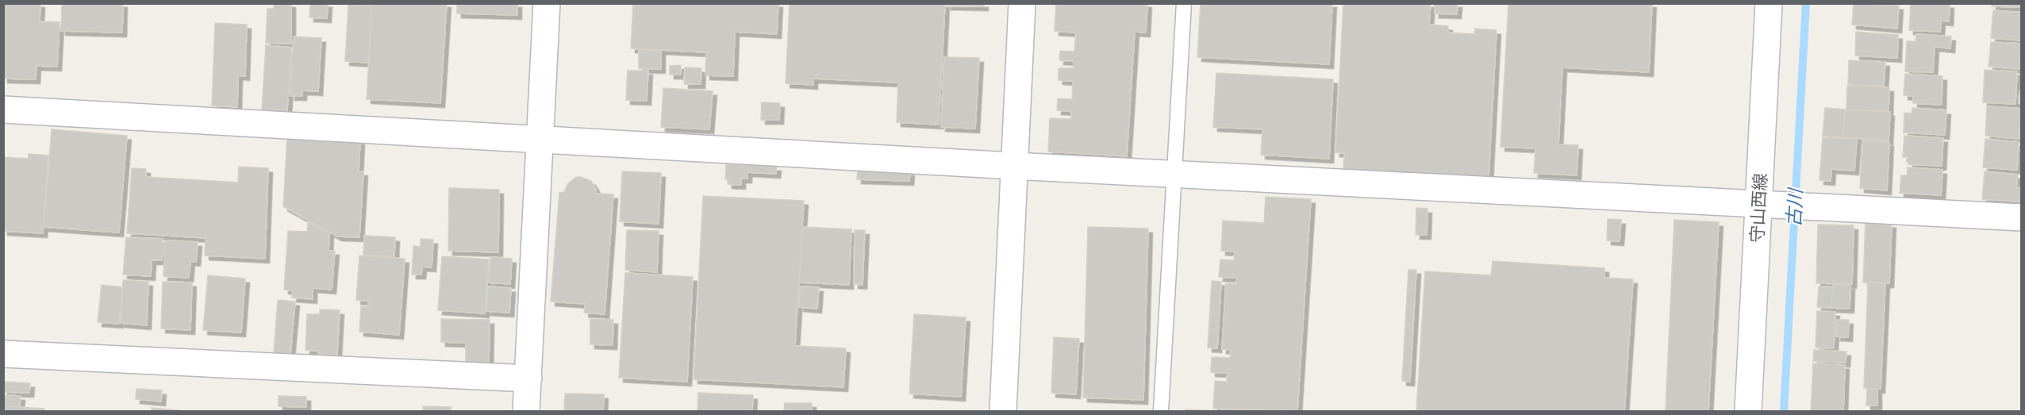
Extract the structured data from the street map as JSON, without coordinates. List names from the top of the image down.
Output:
{
  "streets": {
    "street": ["守山西線"]
  },
  "water": ["古川"]
}
